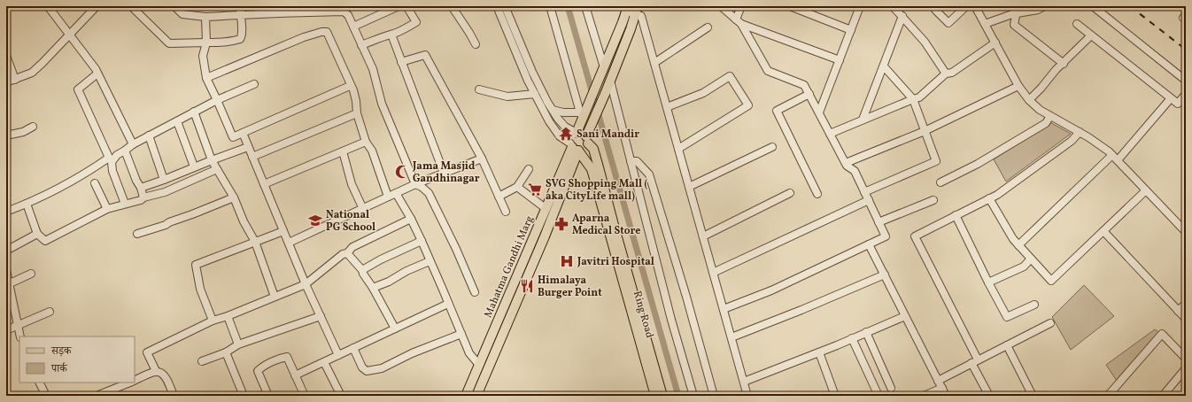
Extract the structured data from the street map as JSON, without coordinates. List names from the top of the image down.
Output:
{
  "streets": {
    "main road": ["Mahatma Gandhi Marg", "Ring Road"]
  },
  "crossings": [
    ["Mahatma Gandhi Marg", "Ring Road"]
  ],
  "places": {
    "temple": ["Sani Mandir"],
    "mosque": ["Jama Masjid Gandhinagar"],
    "supermarket": ["SVG Shopping Mall ( aka CityLife mall)"],
    "school or university": ["National PG School"],
    "pharmacy": ["Aparna Medical Store"],
    "hospital": ["Javitri Hospital"],
    "restaurant": ["Himalaya Burger Point"]
  },
  "legend": ["सड़क", "पार्क"]
}
